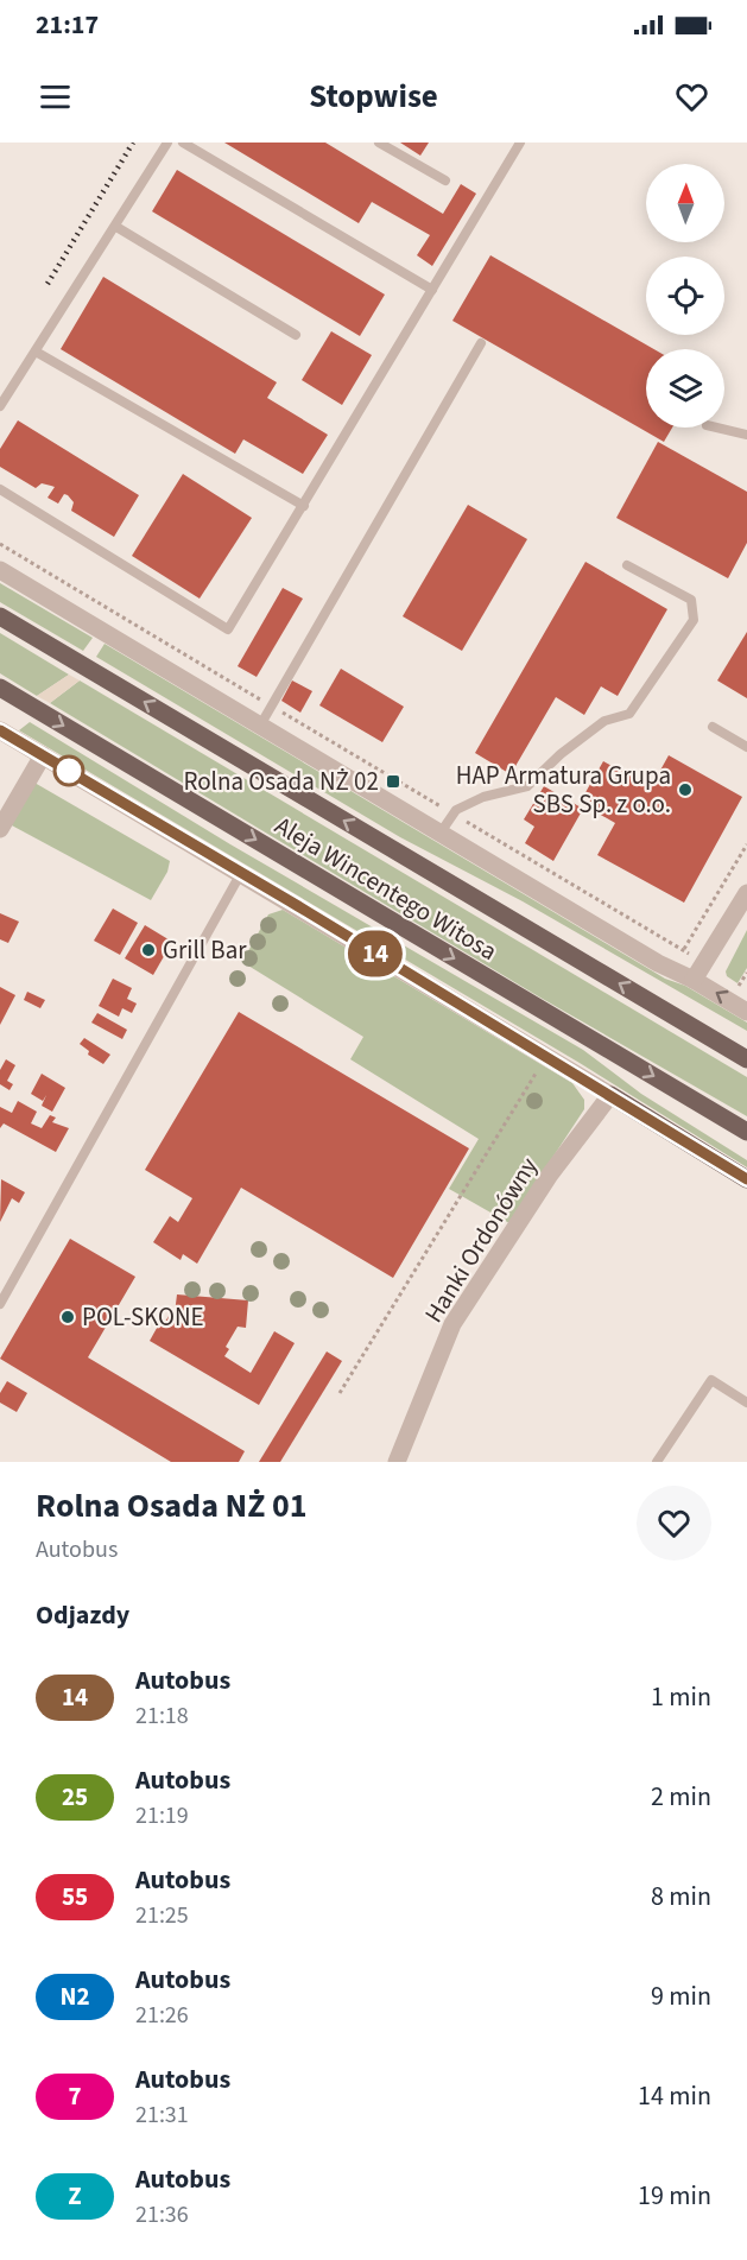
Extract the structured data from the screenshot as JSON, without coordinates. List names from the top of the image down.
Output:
{
  "streets": {
    "main road": ["Aleja Wincentego Witosa"],
    "street": ["Hanki Ordonówny"]
  },
  "places": {
    "transit": ["Rolna Osada NŻ 02"],
    "other": ["HAP Armatura Grupa SBS Sp. z o.o.", "Grill Bar", "POL-SKONE"]
  },
  "lines": ["bus line 14"],
  "north": "top",
  "page": {
    "status": "21:17",
    "header": "Stopwise",
    "on_map": "14",
    "heading": [
      ["Rolna Osada NŻ 01", "Autobus"],
      "Odjazdy"
    ],
    "list": [
      {
        "mark": "14",
        "name": "Autobus",
        "note": "21:18",
        "value": "1 min"
      },
      {
        "mark": "25",
        "name": "Autobus",
        "note": "21:19",
        "value": "2 min"
      },
      {
        "mark": "55",
        "name": "Autobus",
        "note": "21:25",
        "value": "8 min"
      },
      {
        "mark": "N2",
        "name": "Autobus",
        "note": "21:26",
        "value": "9 min"
      },
      {
        "mark": "7",
        "name": "Autobus",
        "note": "21:31",
        "value": "14 min"
      },
      {
        "mark": "Z",
        "name": "Autobus",
        "note": "21:36",
        "value": "19 min"
      }
    ]
  }
}
